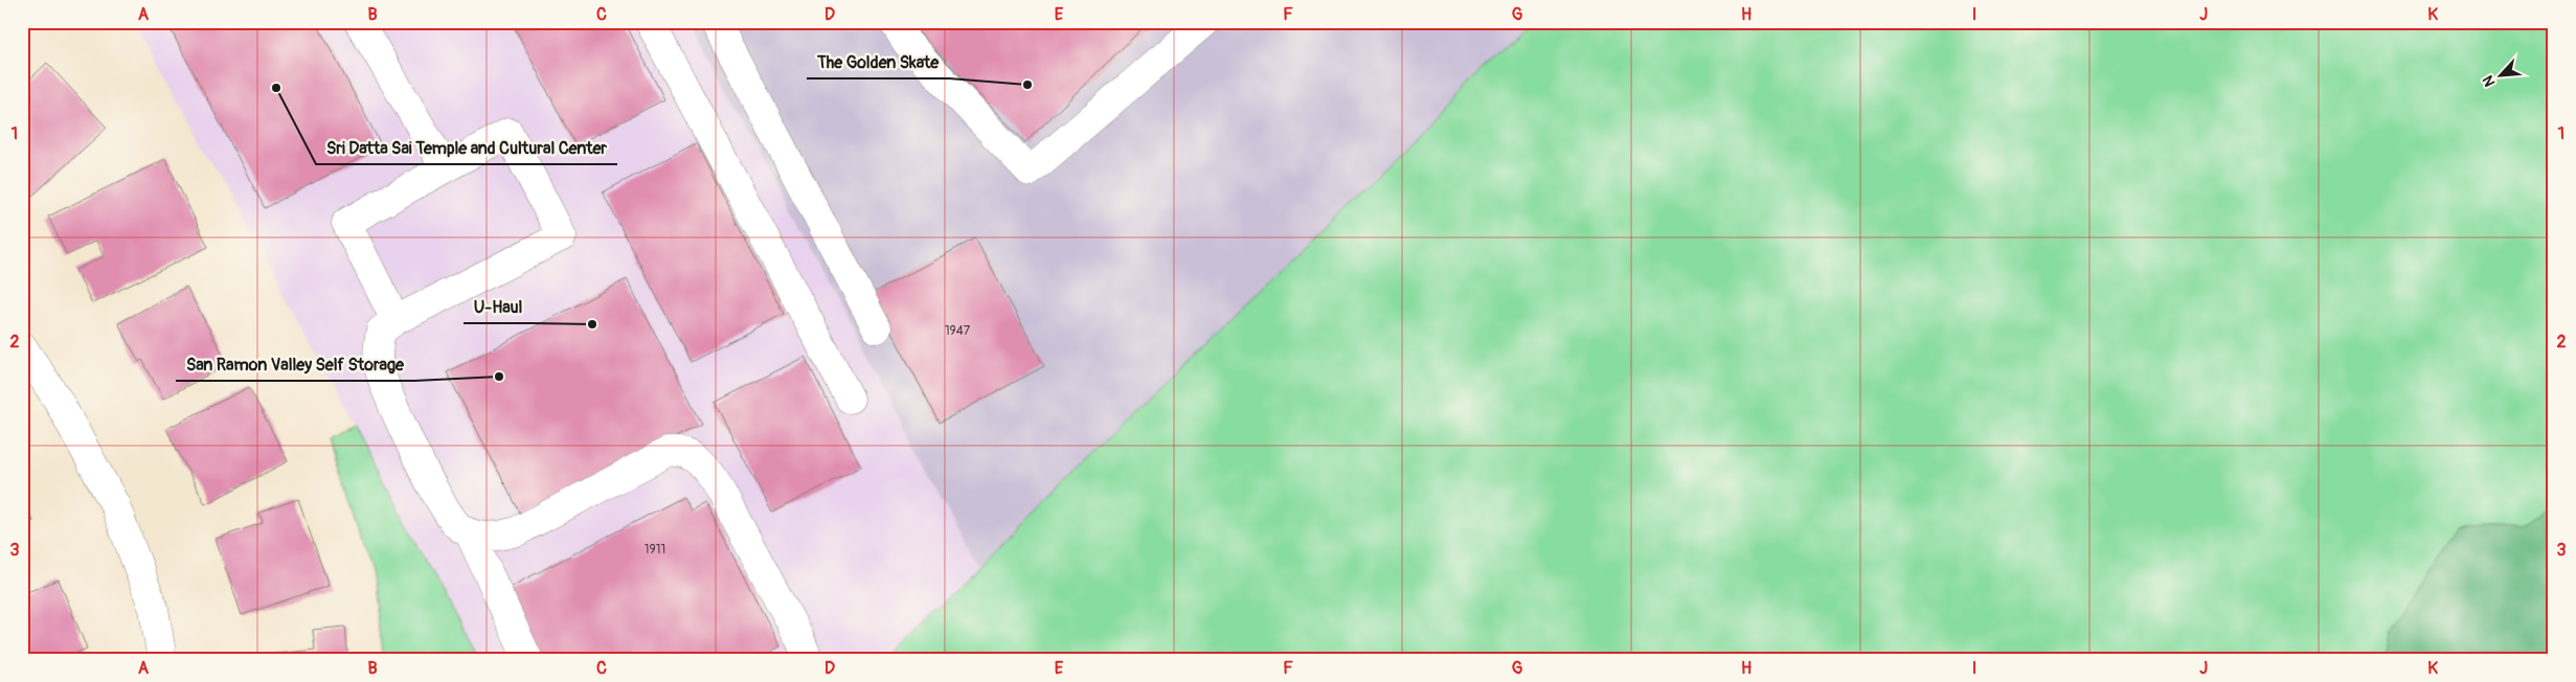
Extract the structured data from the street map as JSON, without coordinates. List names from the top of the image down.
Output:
{
  "places": [
    "The Golden Skate",
    "Sri Datta Sai Temple and Cultural Center",
    "U-Haul",
    "San Ramon Valley Self Storage"
  ],
  "house_numbers": ["1947", "1911"],
  "north": "bottom left",
  "grid": {
    "columns": [
      "A",
      "B",
      "C",
      "D",
      "E",
      "F",
      "G",
      "H",
      "I",
      "J",
      "K"
    ],
    "rows": ["1", "2", "3"]
  }
}
